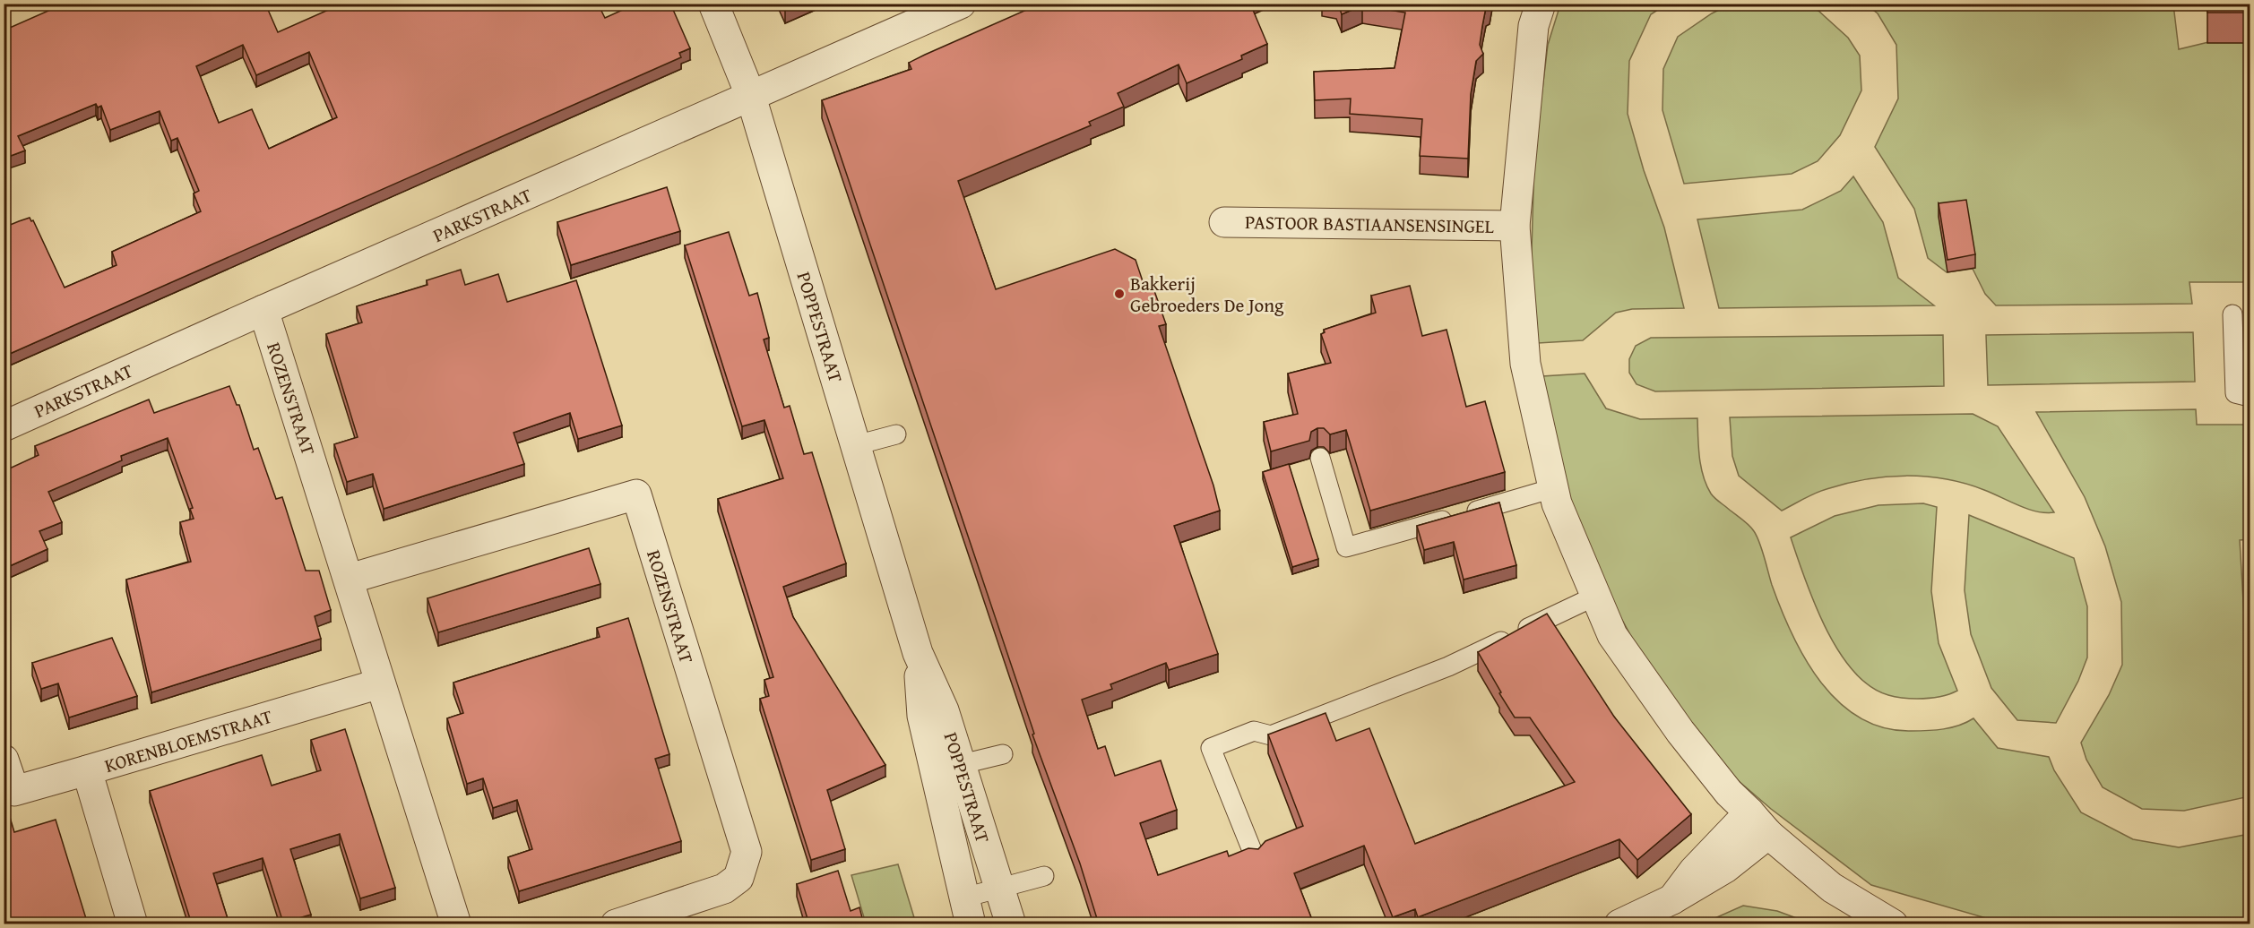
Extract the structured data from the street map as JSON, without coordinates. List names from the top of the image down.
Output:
{
  "streets": {
    "street": [
      "PARKSTRAAT",
      "PASTOOR BASTIAANSENSINGEL",
      "POPPESTRAAT",
      "ROZENSTRAAT",
      "KORENBLOEMSTRAAT"
    ]
  },
  "crossings": [
    ["PARKSTRAAT", "POPPESTRAAT"],
    ["PARKSTRAAT", "ROZENSTRAAT"],
    ["ROZENSTRAAT", "KORENBLOEMSTRAAT"]
  ],
  "places": ["Bakkerij Gebroeders De Jong"]
}
